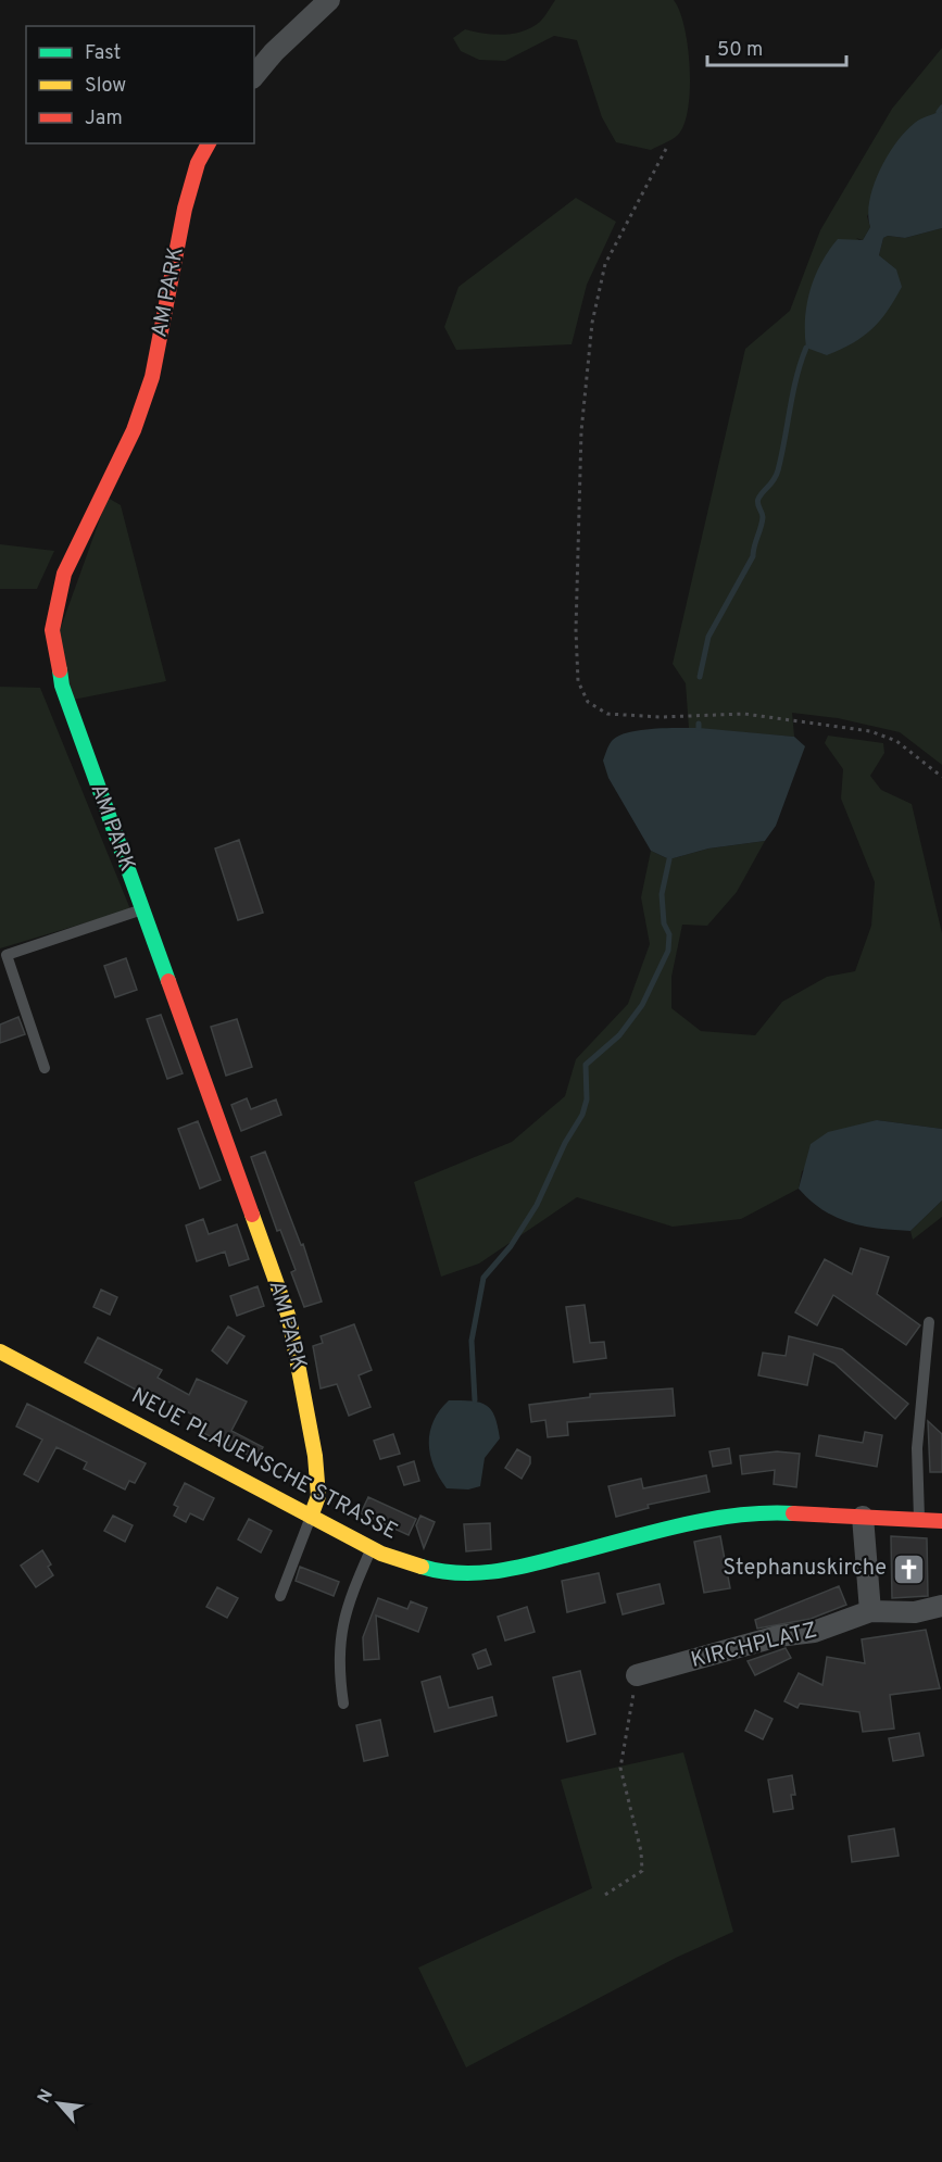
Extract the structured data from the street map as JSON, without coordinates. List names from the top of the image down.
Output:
{
  "streets": {
    "street": ["AM PARK", "NEUE PLAUENSCHE STRASSE", "KIRCHPLATZ"]
  },
  "crossings": [
    ["AM PARK", "NEUE PLAUENSCHE STRASSE"]
  ],
  "places": {
    "church": ["Stephanuskirche"]
  },
  "legend": ["Fast", "Slow", "Jam"],
  "scale_bar": "50 m",
  "north": "top left"
}
